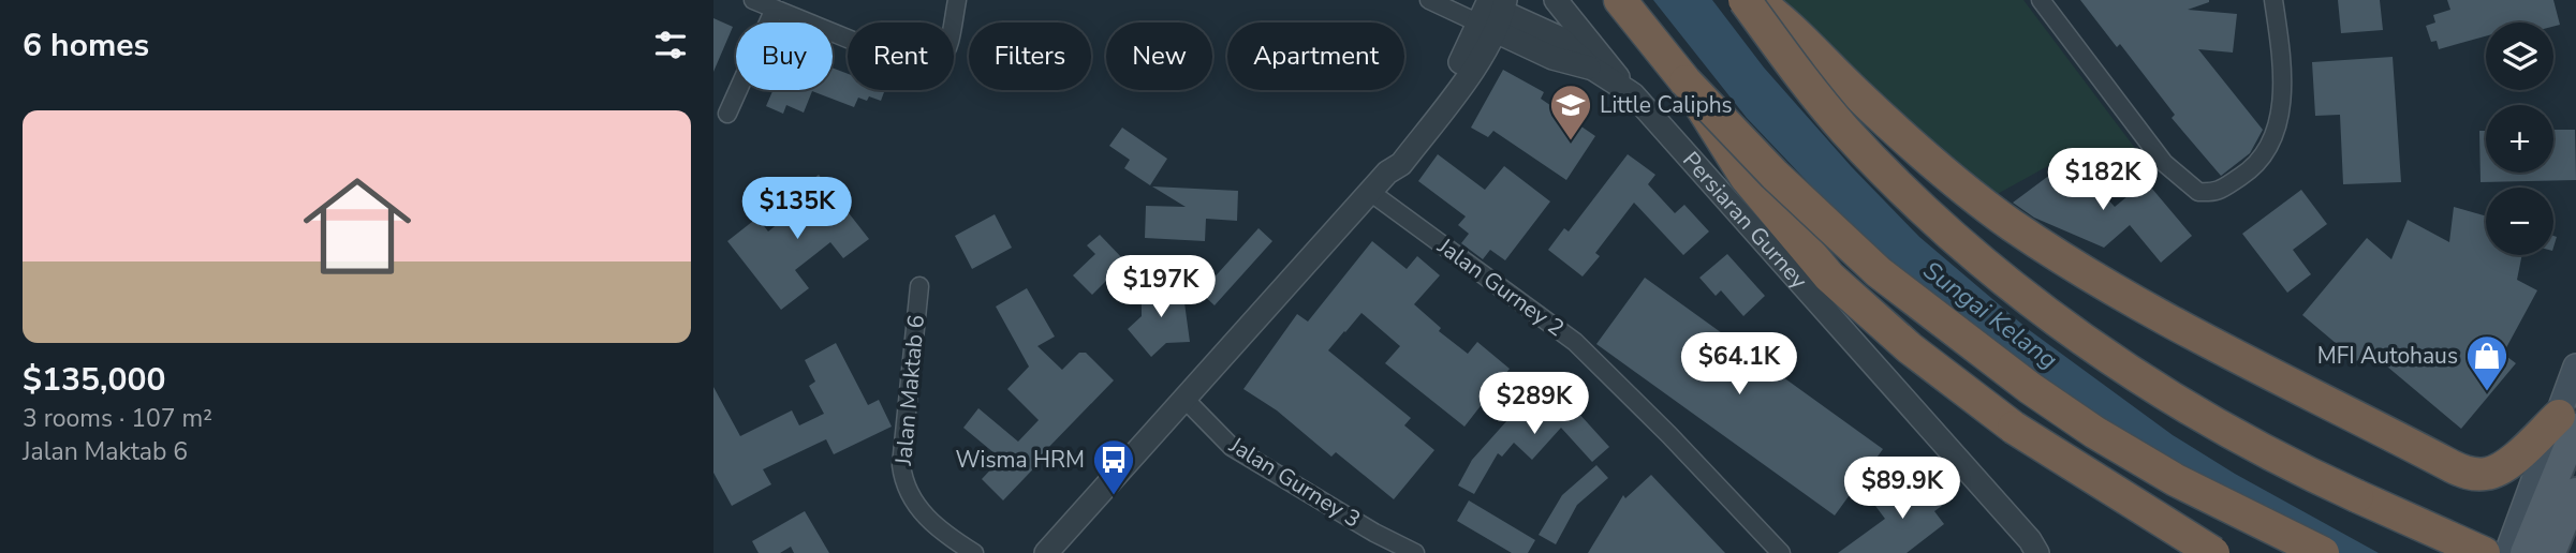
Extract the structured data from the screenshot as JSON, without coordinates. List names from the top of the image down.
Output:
{
  "streets": {
    "street": [
      "Persiaran Gurney",
      "Jalan Gurney 2",
      "Jalan Maktab 6",
      "Jalan Gurney 3"
    ]
  },
  "water": ["Sungai Kelang"],
  "places": {
    "school or university": ["Little Caliphs"],
    "shop": ["MFI Autohaus"],
    "bus stop": ["Wisma HRM"]
  },
  "page": {
    "heading": "6 homes",
    "map_buttons": ["+", "−"],
    "chip": [
      "Buy",
      "Rent",
      "Filters",
      "New",
      "Apartment"
    ],
    "list": [
      {
        "name": "$135,000",
        "note": "3 rooms · 107 m² · Jalan Maktab 6"
      }
    ],
    "price": [
      "$182K",
      "$135K",
      "$197K",
      "$64.1K",
      "$289K",
      "$89.9K"
    ]
  }
}
